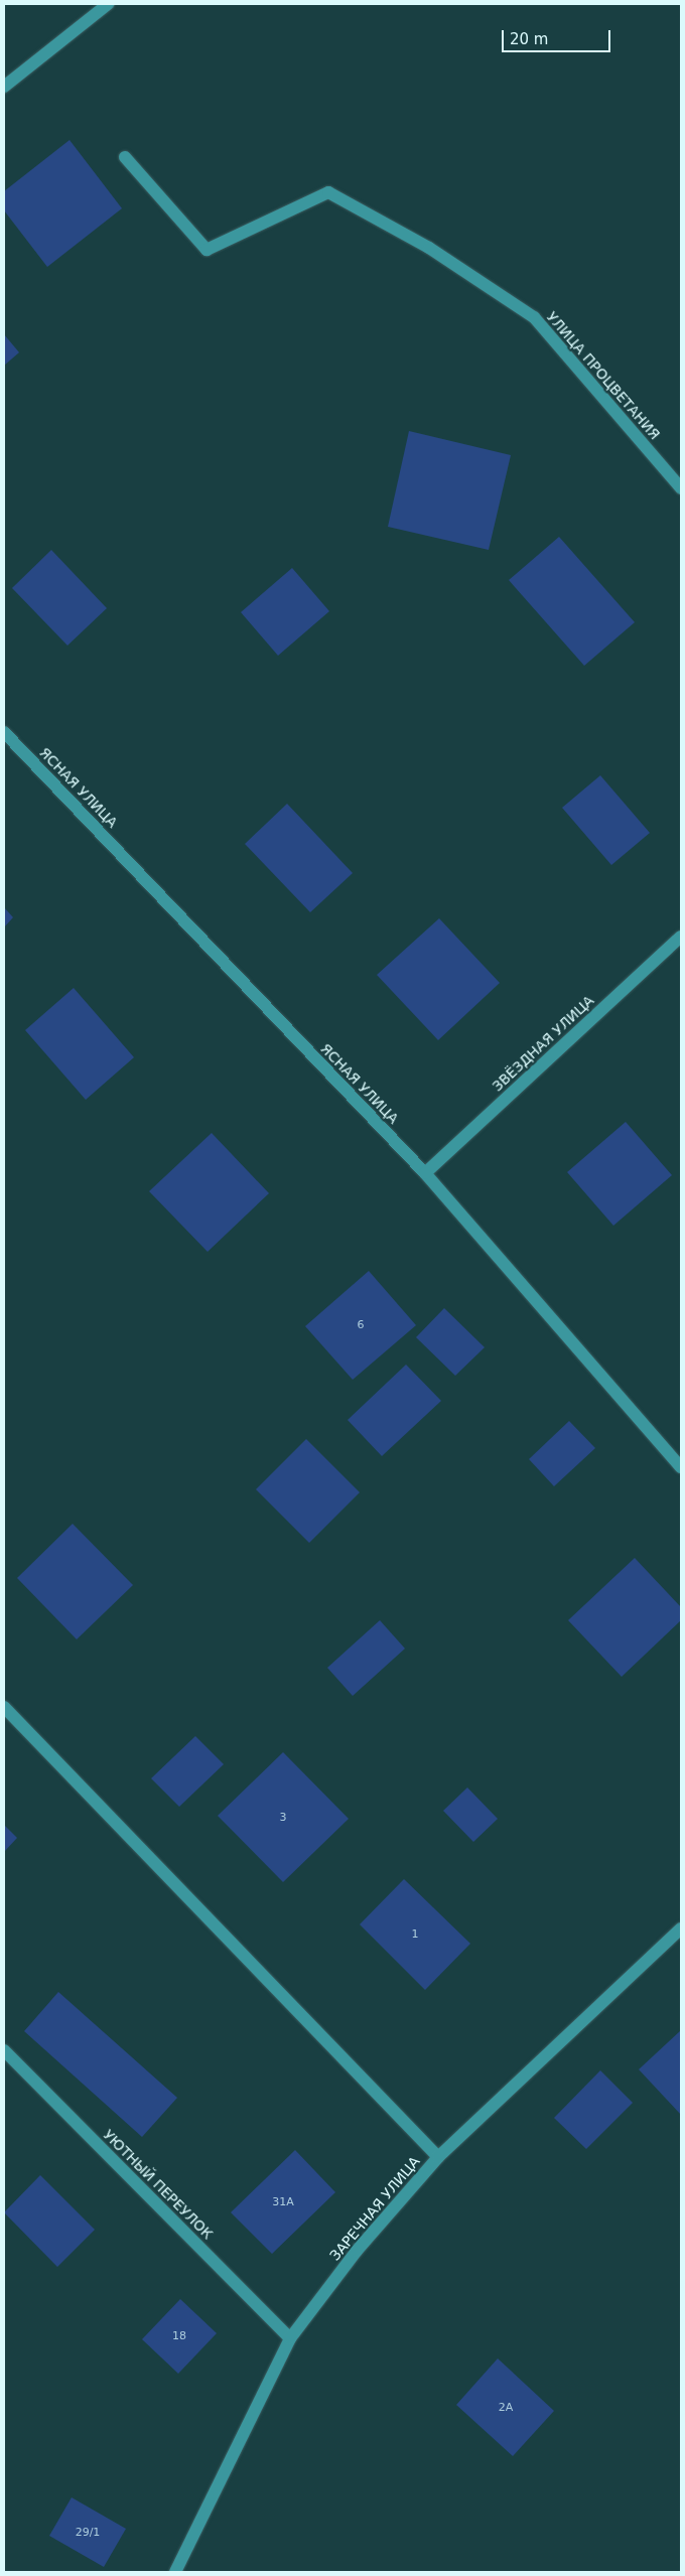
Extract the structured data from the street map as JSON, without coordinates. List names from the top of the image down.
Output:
{
  "streets": {
    "street": [
      "УЛИЦА ПРОЦВЕТАНИЯ",
      "ЯСНАЯ УЛИЦА",
      "ЗВЁЗДНАЯ УЛИЦА",
      "УЮТНЫЙ ПЕРЕУЛОК",
      "ЗАРЕЧНАЯ УЛИЦА"
    ]
  },
  "crossings": [
    ["ЯСНАЯ УЛИЦА", "ЗВЁЗДНАЯ УЛИЦА"],
    ["УЮТНЫЙ ПЕРЕУЛОК", "ЗАРЕЧНАЯ УЛИЦА"]
  ],
  "house_numbers": [
    "6",
    "3",
    "1",
    "31А",
    "18",
    "2А",
    "29/1"
  ],
  "scale_bar": "20 m"
}
